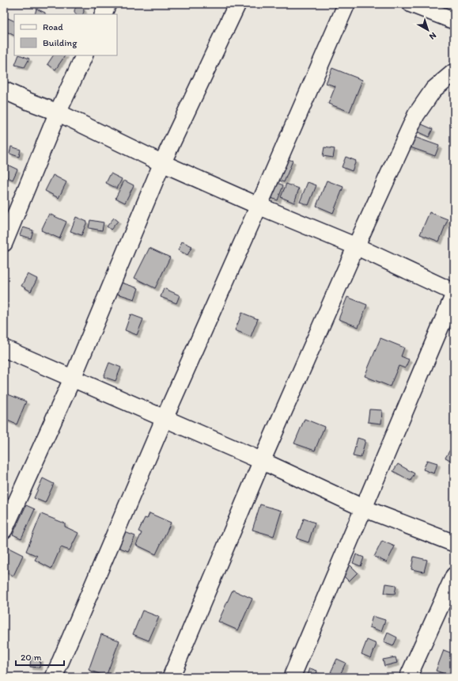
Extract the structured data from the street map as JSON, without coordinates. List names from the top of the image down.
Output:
{
  "legend": ["Road", "Building"],
  "scale_bar": "20 m",
  "north": "bottom right"
}
